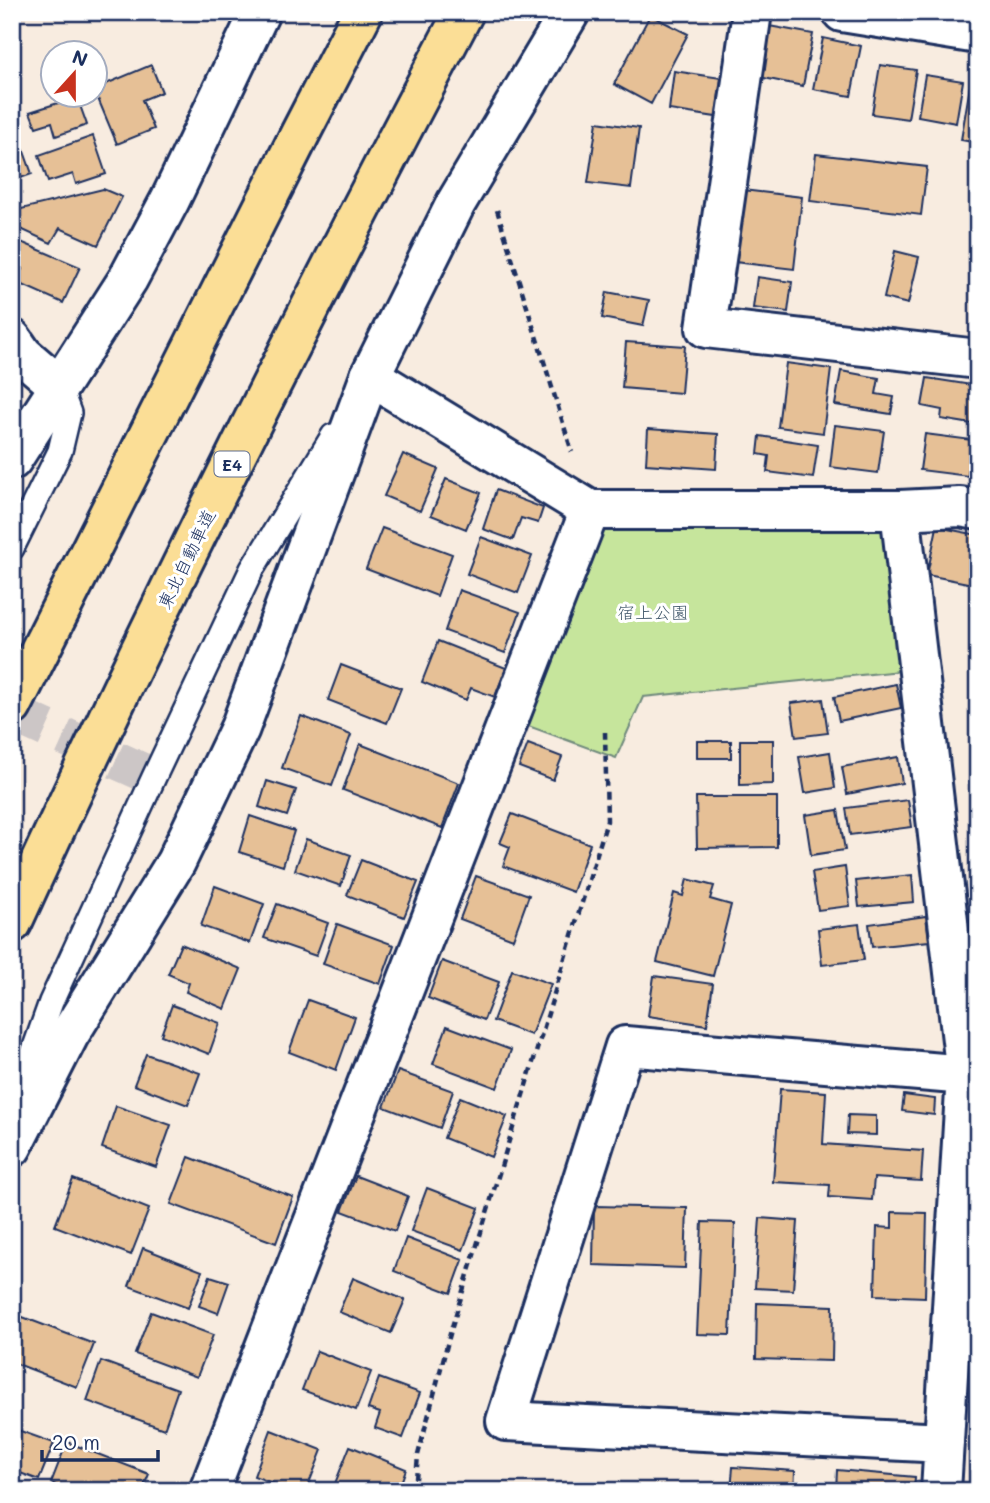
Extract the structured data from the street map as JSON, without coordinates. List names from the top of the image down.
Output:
{
  "streets": {
    "highway": ["E4", "東北自動車道"]
  },
  "parks": ["宿上公園"],
  "scale_bar": "20 m",
  "north": "top"
}
